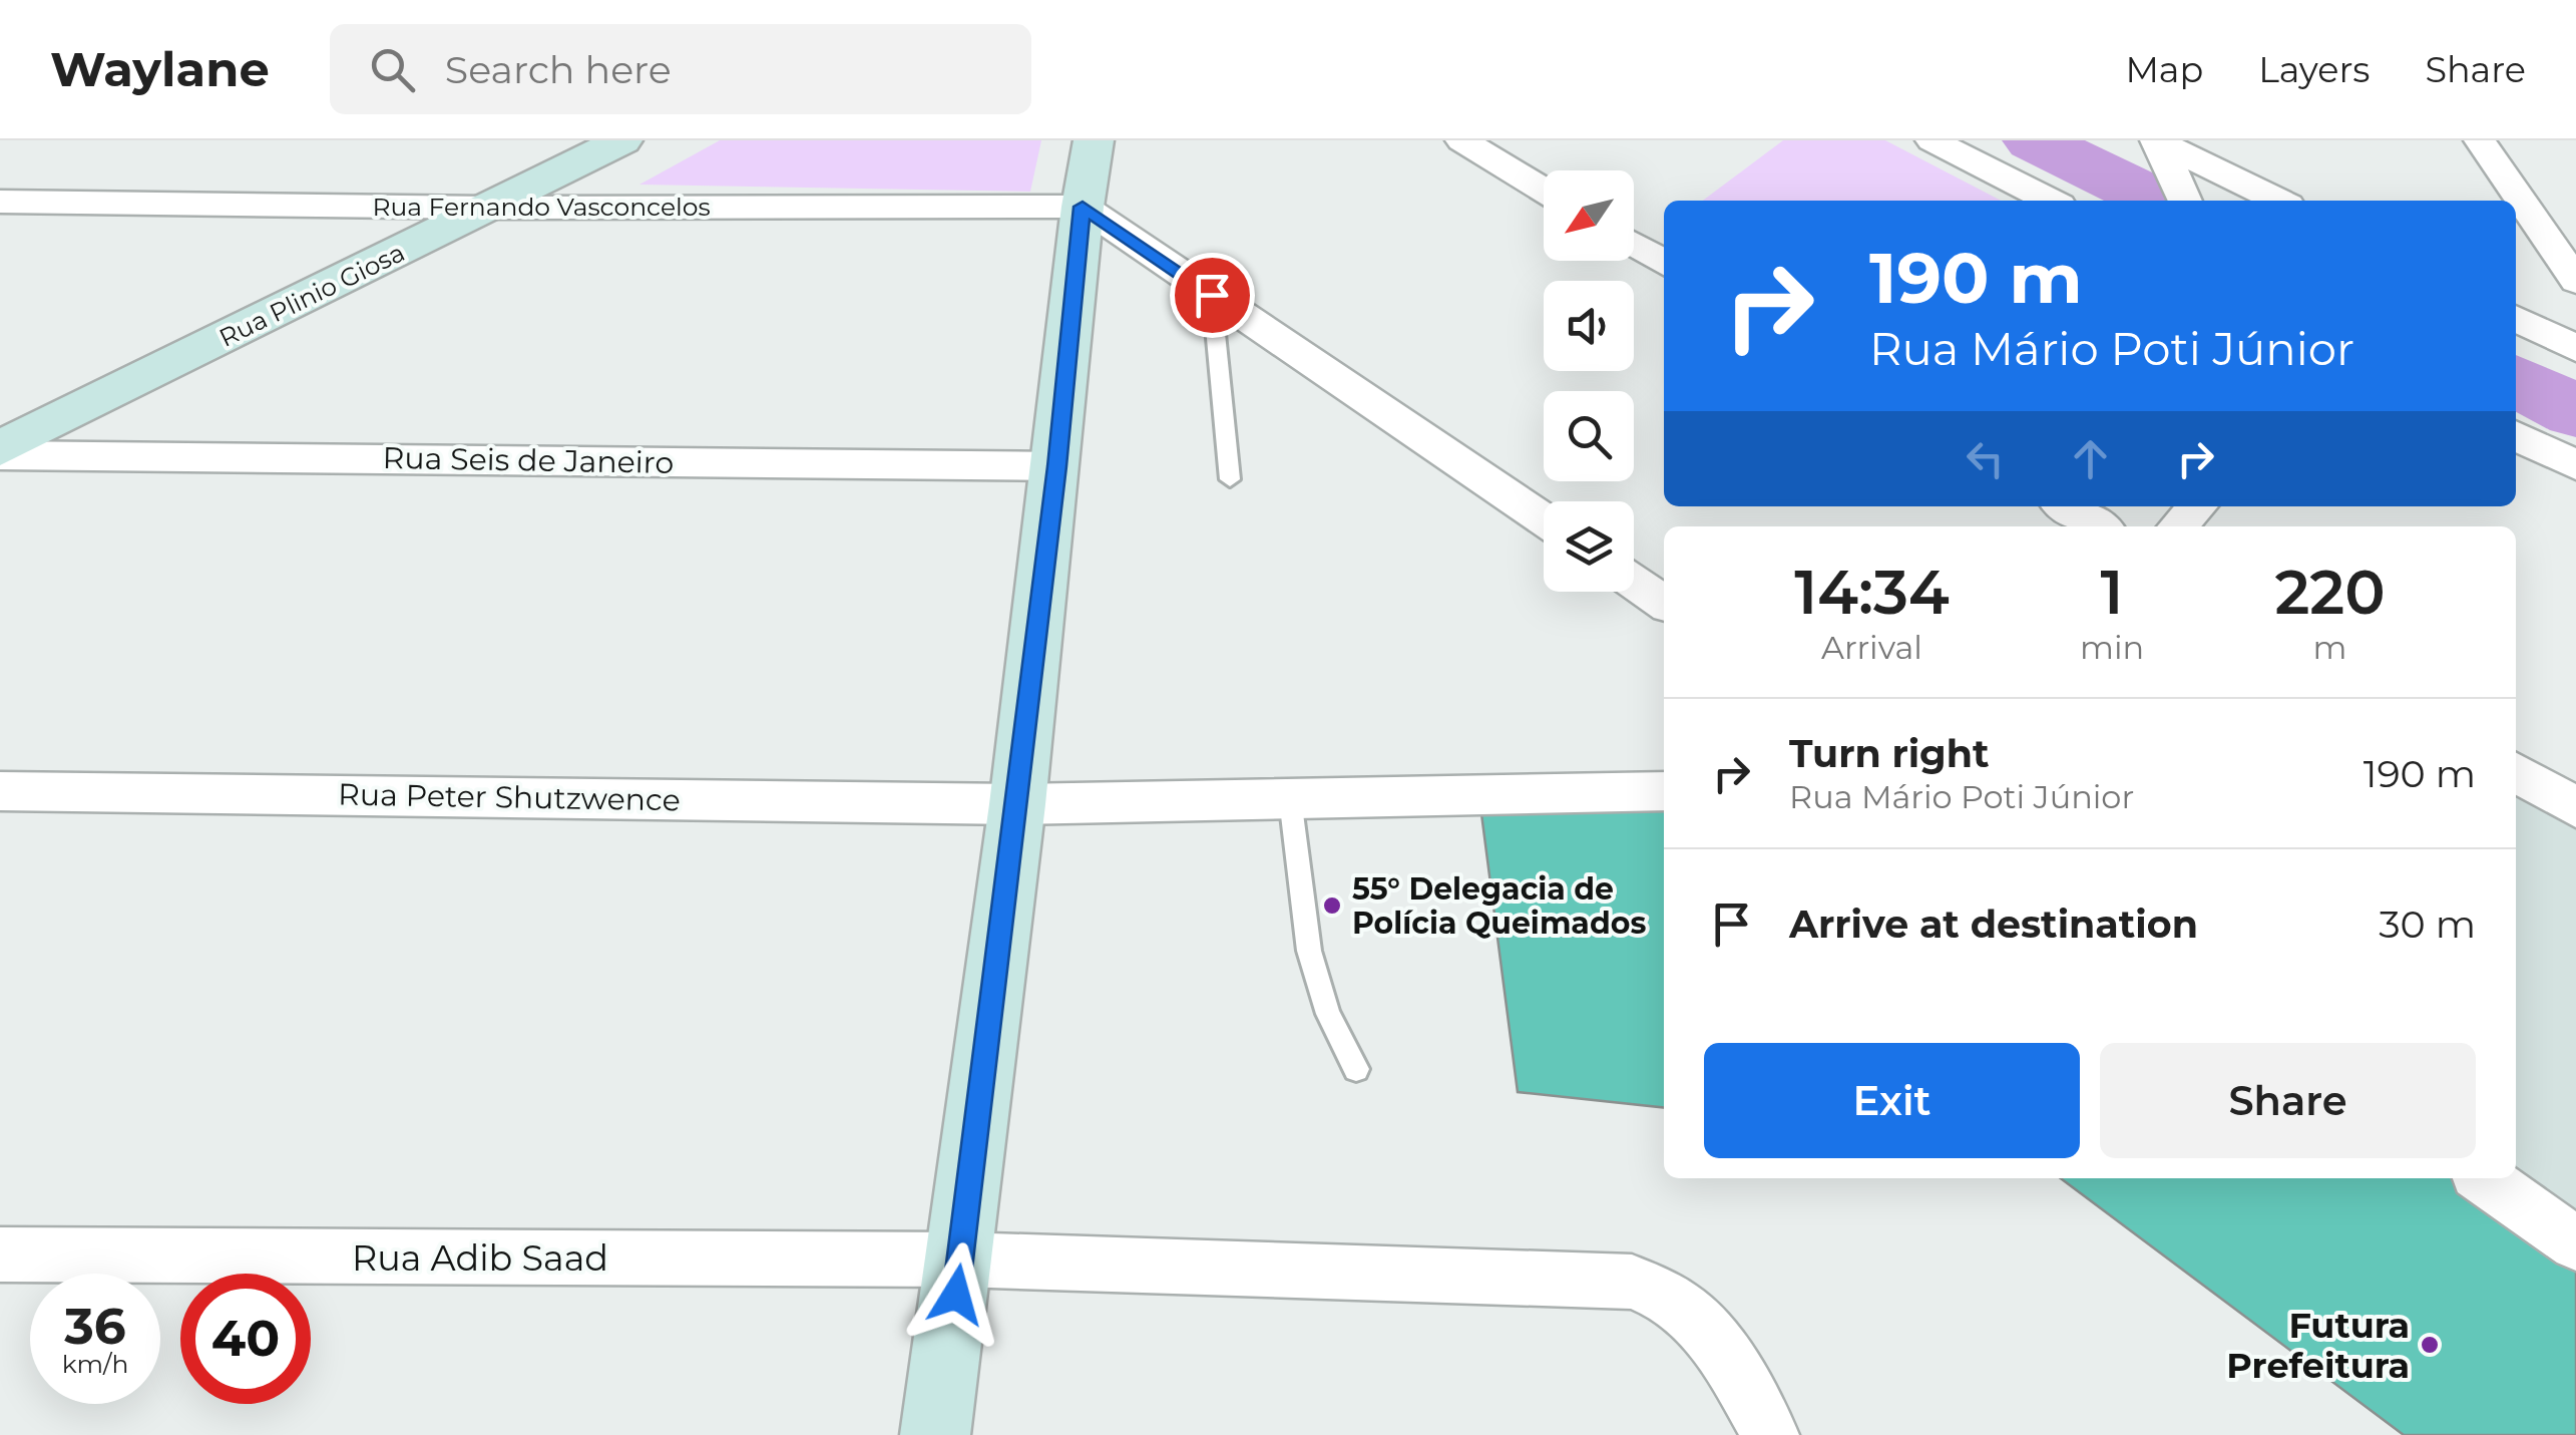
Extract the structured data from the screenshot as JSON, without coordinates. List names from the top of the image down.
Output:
{
  "streets": {
    "street": [
      "Rua Fernando Vasconcelos",
      "Rua Plinio Giosa",
      "Rua Seis de Janeiro",
      "Rua Peter Shutzwence",
      "Rua Adib Saad"
    ]
  },
  "crossings": [
    ["Rua Fernando Vasconcelos", "Rua Plinio Giosa"],
    ["Rua Plinio Giosa", "Rua Seis de Janeiro"]
  ],
  "places": ["55° Delegacia de Polícia Queimados", "Futura Prefeitura"],
  "north": "bottom left",
  "page": {
    "header": "Waylane",
    "search": "Search here",
    "nav": ["Map", "Layers", "Share"],
    "turn": ["190 m", "Rua Mário Poti Júnior"],
    "eta": [
      "14:34",
      "Arrival",
      "1",
      "min",
      "220",
      "m"
    ],
    "list": [
      {
        "name": "Turn right",
        "note": "Rua Mário Poti Júnior",
        "value": "190 m"
      },
      {
        "name": "Arrive at destination",
        "value": "30 m"
      }
    ],
    "buttons": ["Exit", "Share"],
    "speed": "36 km/h",
    "limit": "40"
  }
}
